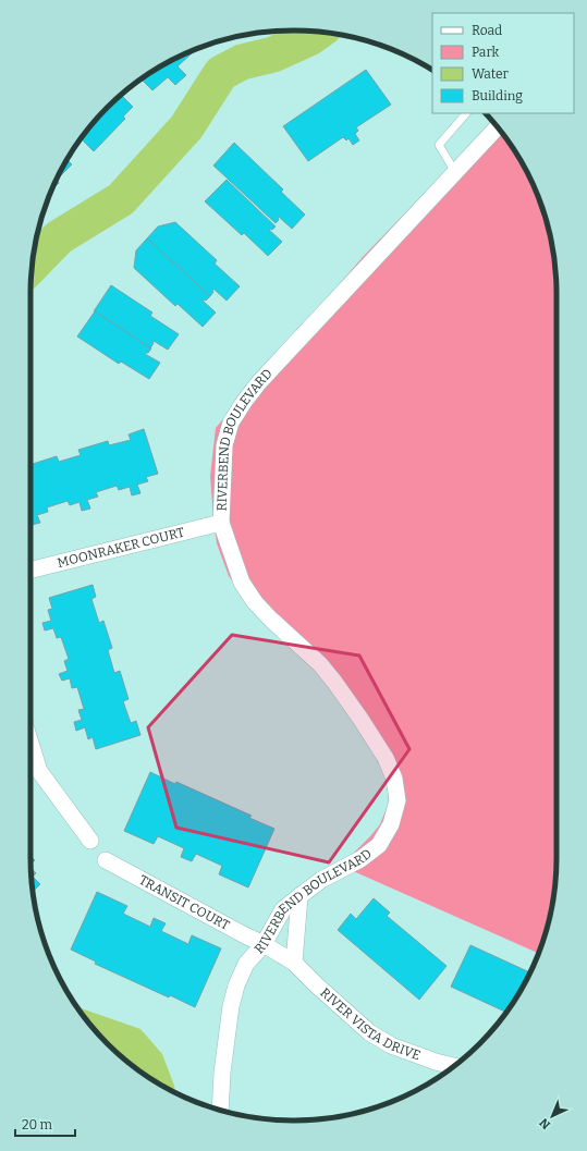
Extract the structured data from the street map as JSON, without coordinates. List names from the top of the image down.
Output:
{
  "streets": {
    "street": [
      "RIVERBEND BOULEVARD",
      "MOONRAKER COURT",
      "TRANSIT COURT",
      "RIVER VISTA DRIVE"
    ]
  },
  "crossings": [
    ["RIVERBEND BOULEVARD", "MOONRAKER COURT"],
    ["RIVERBEND BOULEVARD", "TRANSIT COURT"],
    ["RIVERBEND BOULEVARD", "RIVER VISTA DRIVE"],
    ["TRANSIT COURT", "RIVER VISTA DRIVE"]
  ],
  "legend": [
    "Road",
    "Park",
    "Water",
    "Building"
  ],
  "scale_bar": "20 m",
  "north": "bottom left"
}
